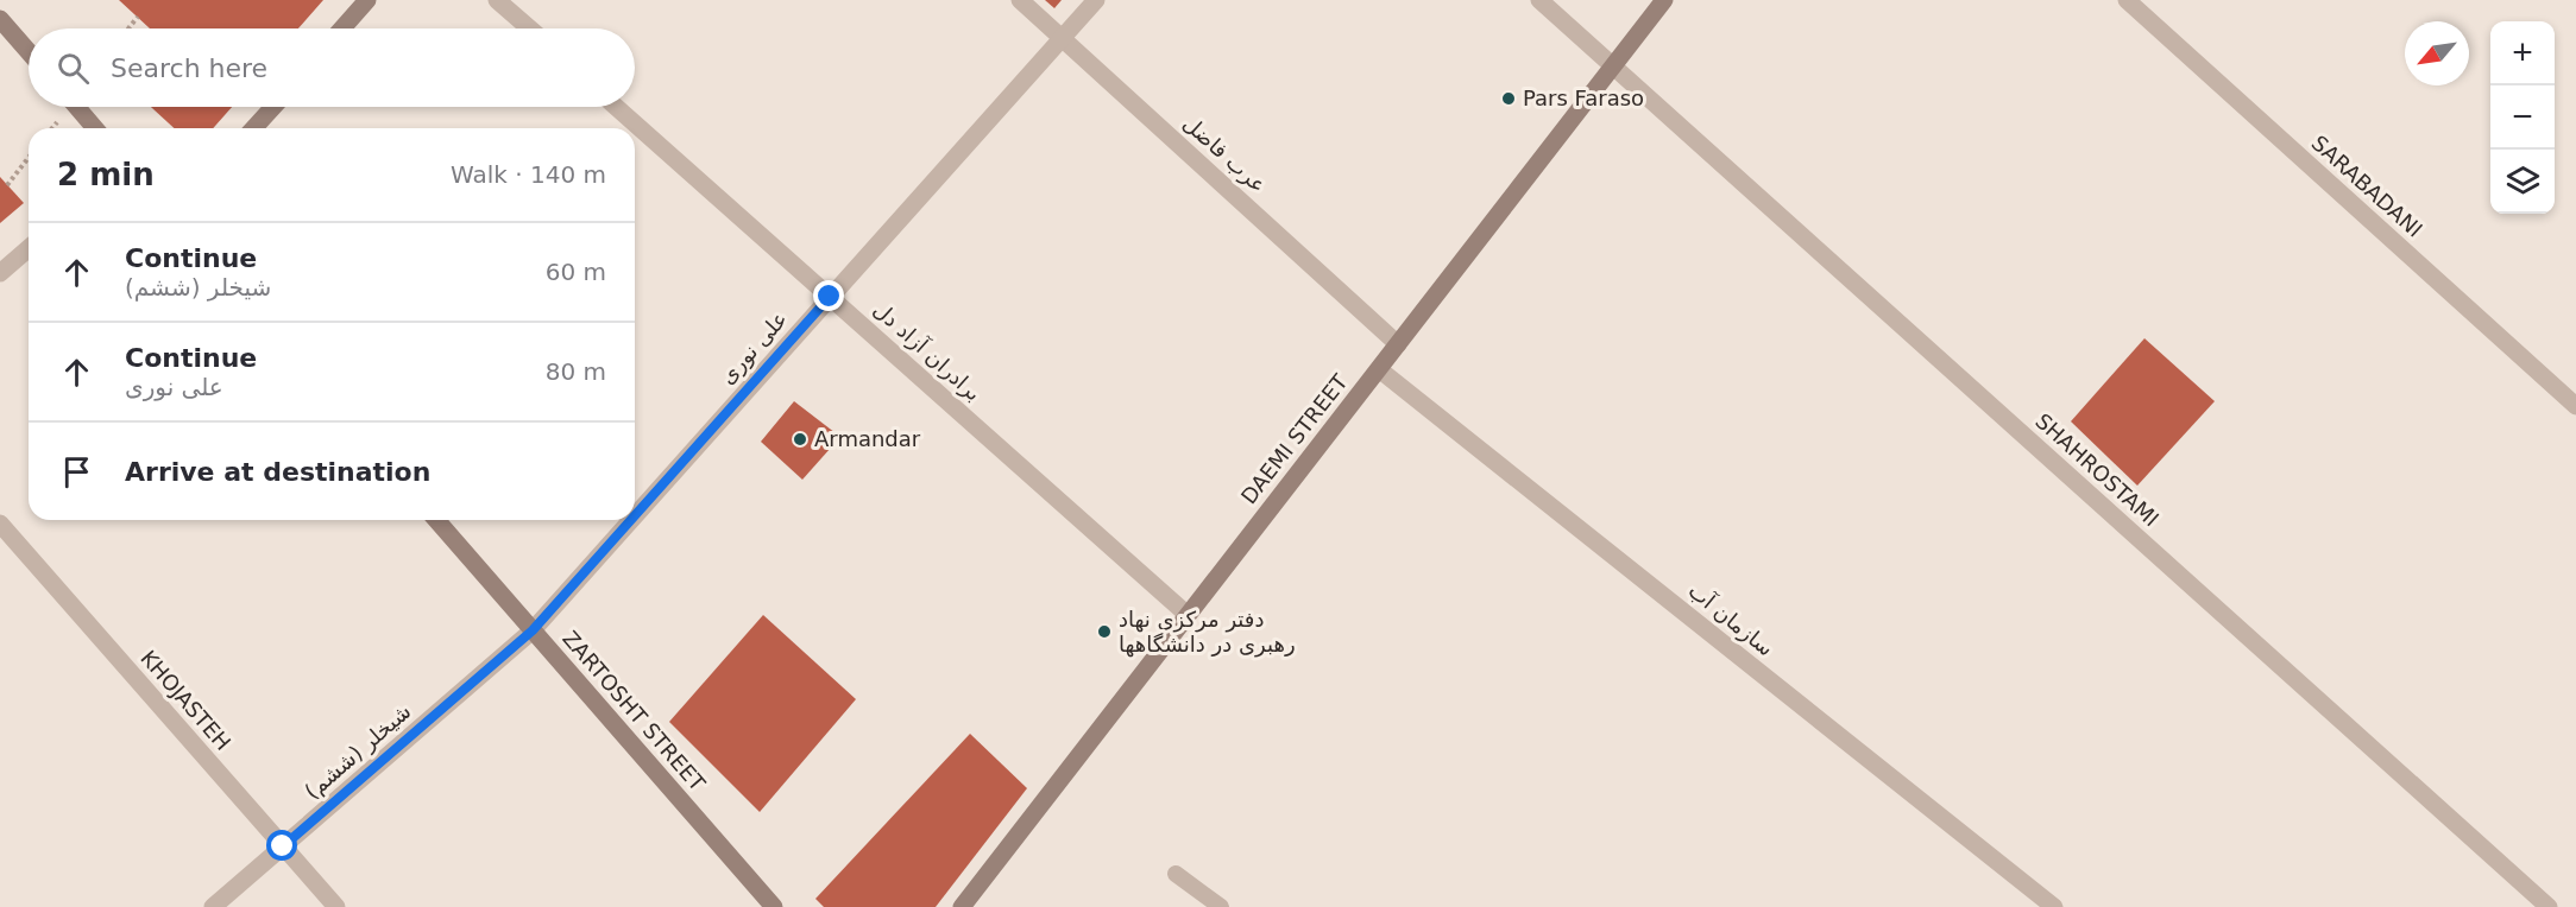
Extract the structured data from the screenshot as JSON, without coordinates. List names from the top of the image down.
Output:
{
  "streets": {
    "street": [
      "عرب فاضل",
      "SARABADANI",
      "علی نوری",
      "برادران آزاد دل",
      "DAEMI STREET",
      "SHAHROSTAMI",
      "سازمان آب",
      "KHOJASTEH",
      "ZARTOSHT STREET",
      "شیخلر (ششم)"
    ]
  },
  "crossings": [
    ["عرب فاضل", "علی نوری"],
    ["عرب فاضل", "DAEMI STREET"],
    ["علی نوری", "برادران آزاد دل"],
    ["علی نوری", "ZARTOSHT STREET"],
    ["علی نوری", "شیخلر (ششم)"],
    ["برادران آزاد دل", "DAEMI STREET"],
    ["DAEMI STREET", "SHAHROSTAMI"],
    ["DAEMI STREET", "سازمان آب"],
    ["KHOJASTEH", "شیخلر (ششم)"],
    ["ZARTOSHT STREET", "شیخلر (ششم)"]
  ],
  "places": ["Pars Faraso", "Armandar", "دفتر مرکزی نهاد رهبری در دانشگاهها"],
  "north": "bottom left",
  "page": {
    "map_buttons": ["+", "−"],
    "search": "Search here",
    "heading": ["2 min", "Walk · 140 m"],
    "list": [
      ["Continue", "شیخلر (ششم)", "60 m"],
      ["Continue", "علی نوری", "80 m"],
      "Arrive at destination"
    ]
  }
}
